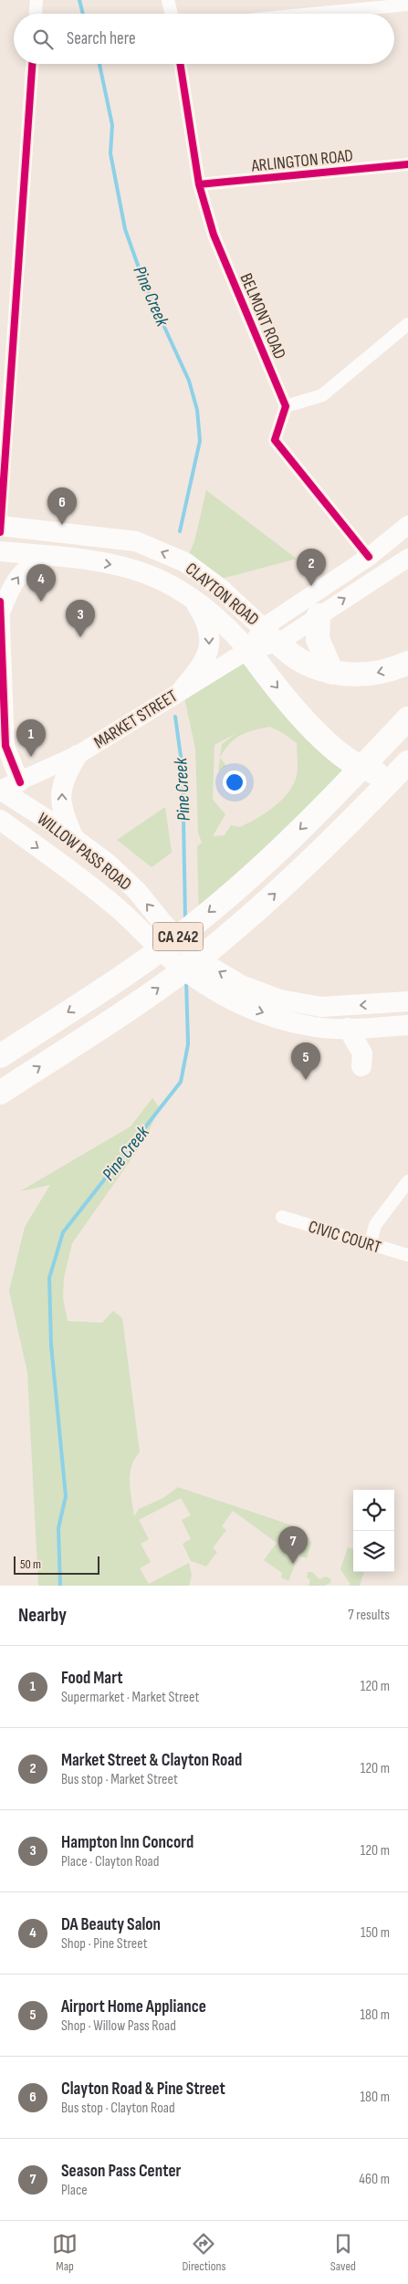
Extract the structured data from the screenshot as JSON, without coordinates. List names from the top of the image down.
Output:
{
  "streets": {
    "highway": ["CA 242"],
    "main road": ["CLAYTON ROAD", "WILLOW PASS ROAD"],
    "street": [
      "ARLINGTON ROAD",
      "BELMONT ROAD",
      "MARKET STREET",
      "CIVIC COURT"
    ]
  },
  "crossings": [
    ["ARLINGTON ROAD", "BELMONT ROAD"],
    ["CLAYTON ROAD", "MARKET STREET"],
    ["MARKET STREET", "WILLOW PASS ROAD"]
  ],
  "water": ["Pine Creek"],
  "scale_bar": "50 m",
  "page": {
    "search": "Search here",
    "pins": [
      "6",
      "2",
      "4",
      "3",
      "1",
      "5",
      "7"
    ],
    "scale": "50 m",
    "heading": ["Nearby", "7 results"],
    "list": [
      {
        "mark": "1",
        "name": "Food Mart",
        "note": "Supermarket · Market Street",
        "value": "120 m"
      },
      {
        "mark": "2",
        "name": "Market Street & Clayton Road",
        "note": "Bus stop · Market Street",
        "value": "120 m"
      },
      {
        "mark": "3",
        "name": "Hampton Inn Concord",
        "note": "Place · Clayton Road",
        "value": "120 m"
      },
      {
        "mark": "4",
        "name": "DA Beauty Salon",
        "note": "Shop · Pine Street",
        "value": "150 m"
      },
      {
        "mark": "5",
        "name": "Airport Home Appliance",
        "note": "Shop · Willow Pass Road",
        "value": "180 m"
      },
      {
        "mark": "6",
        "name": "Clayton Road & Pine Street",
        "note": "Bus stop · Clayton Road",
        "value": "180 m"
      },
      {
        "mark": "7",
        "name": "Season Pass Center",
        "note": "Place",
        "value": "460 m"
      }
    ],
    "nav": ["Map", "Directions", "Saved"]
  }
}
